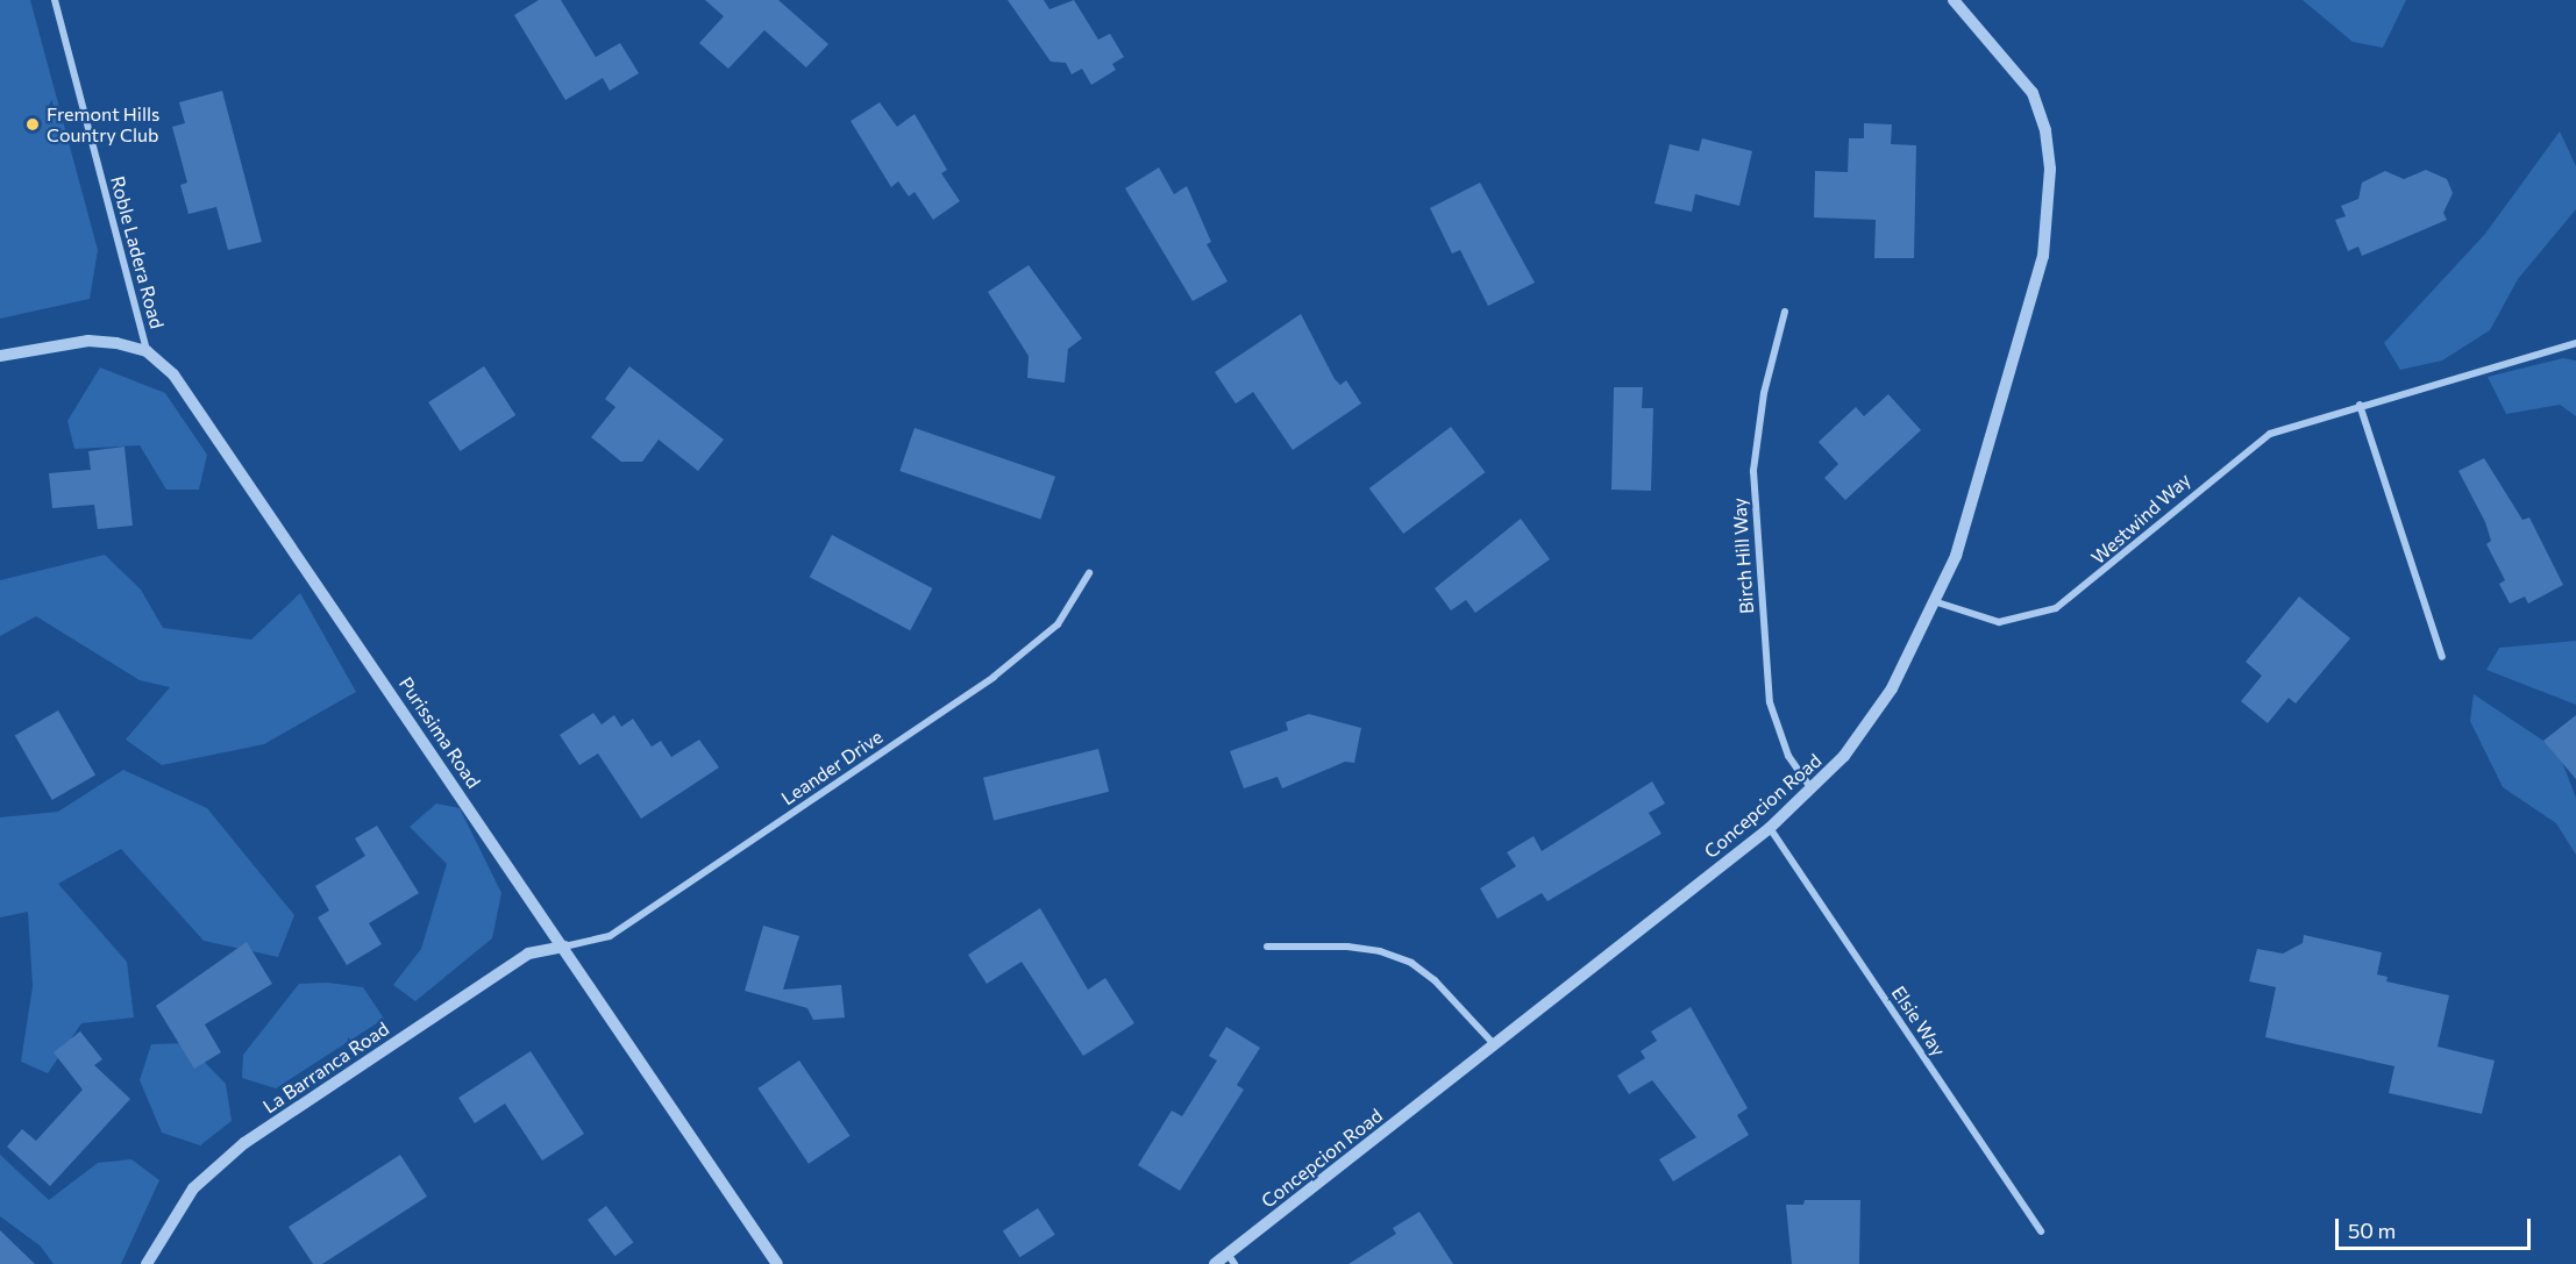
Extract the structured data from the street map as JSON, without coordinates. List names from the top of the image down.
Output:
{
  "streets": {
    "street": [
      "Roble Ladera Road",
      "Westwind Way",
      "Birch Hill Way",
      "Purissima Road",
      "Leander Drive",
      "Concepcion Road",
      "Elsie Way",
      "La Barranca Road"
    ]
  },
  "crossings": [
    ["Roble Ladera Road", "Purissima Road"],
    ["Westwind Way", "Concepcion Road"],
    ["Birch Hill Way", "Concepcion Road"],
    ["Purissima Road", "Leander Drive"],
    ["Purissima Road", "La Barranca Road"],
    ["Leander Drive", "La Barranca Road"],
    ["Concepcion Road", "Elsie Way"]
  ],
  "places": ["Fremont Hills Country Club"],
  "scale_bar": "50 m"
}
